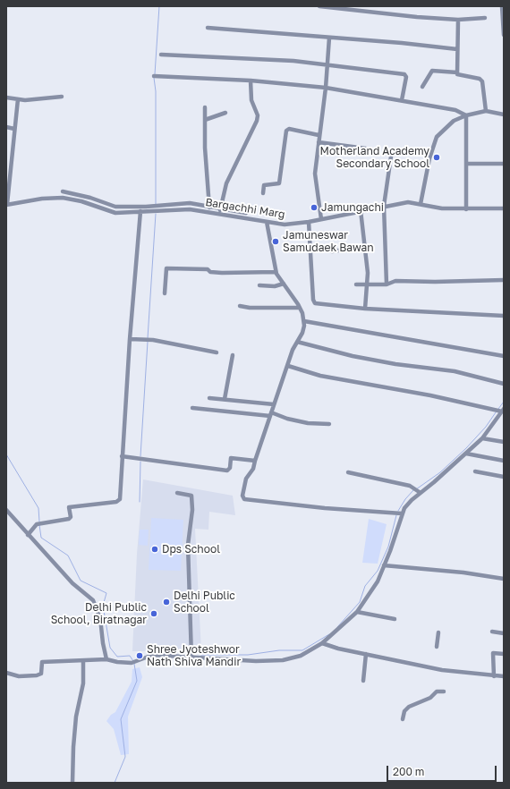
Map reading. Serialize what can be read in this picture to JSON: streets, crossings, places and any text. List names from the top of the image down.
{
  "streets": {
    "street": ["Bargachhi Marg"]
  },
  "places": [
    "Motherland Academy Secondary School",
    "Jamungachi",
    "Jamuneswar Samudaek Bawan",
    "Dps School",
    "Delhi Public School",
    "Delhi Public School, Biratnagar",
    "Shree Jyoteshwor Nath Shiva Mandir"
  ],
  "scale_bar": "200 m"
}
